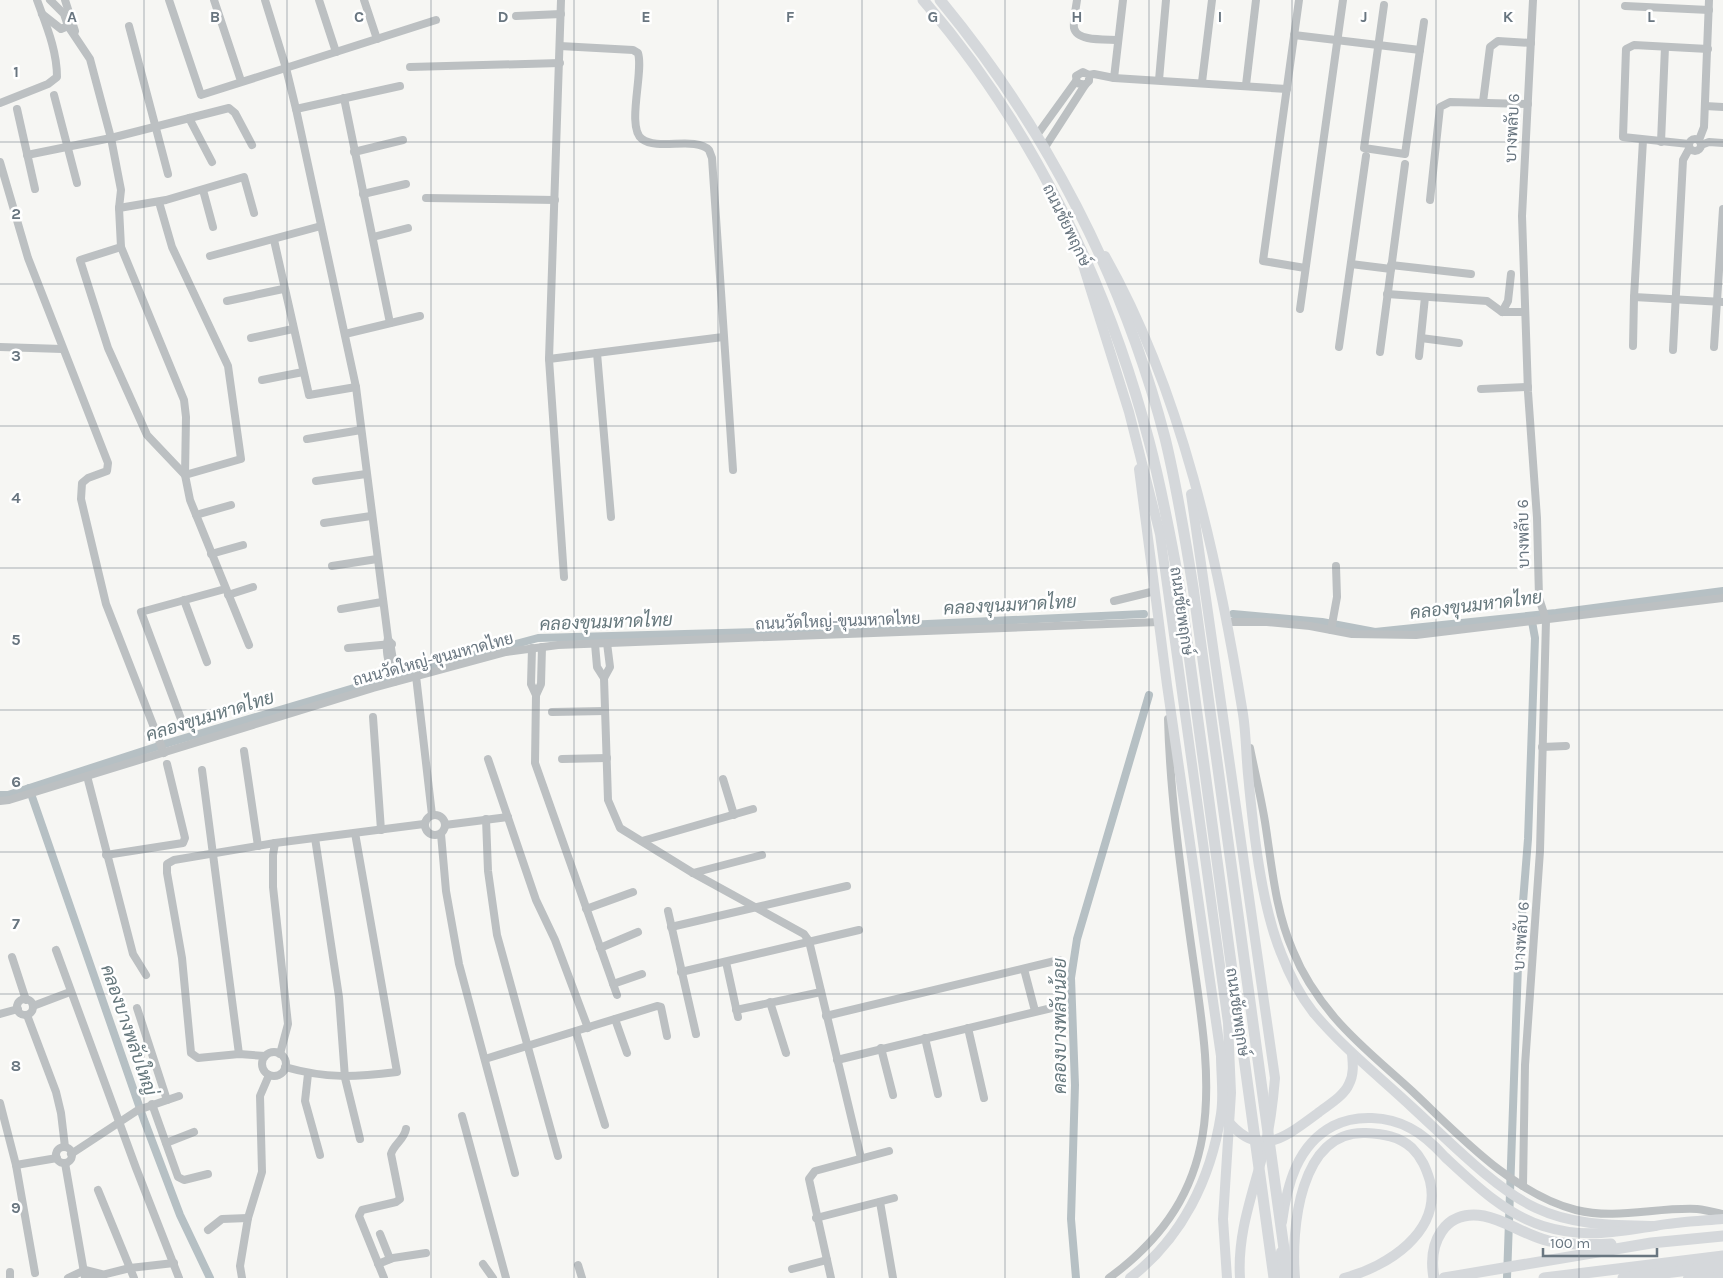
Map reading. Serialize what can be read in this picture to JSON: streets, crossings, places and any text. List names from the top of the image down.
{
  "streets": {
    "main road": ["ถนนชัยพฤกษ์"],
    "street": ["บางพลับ 6", "ถนนวัดใหญ่-ขุนมหาดไทย"]
  },
  "water": ["คลองขุนมหาดไทย", "คลองบางพลับน้อย", "คลองบางพลับใหญ่"],
  "scale_bar": "100 m",
  "grid": {
    "columns": [
      "A",
      "B",
      "C",
      "D",
      "E",
      "F",
      "G",
      "H",
      "I",
      "J",
      "K",
      "L"
    ],
    "rows": [
      "1",
      "2",
      "3",
      "4",
      "5",
      "6",
      "7",
      "8",
      "9"
    ]
  }
}
